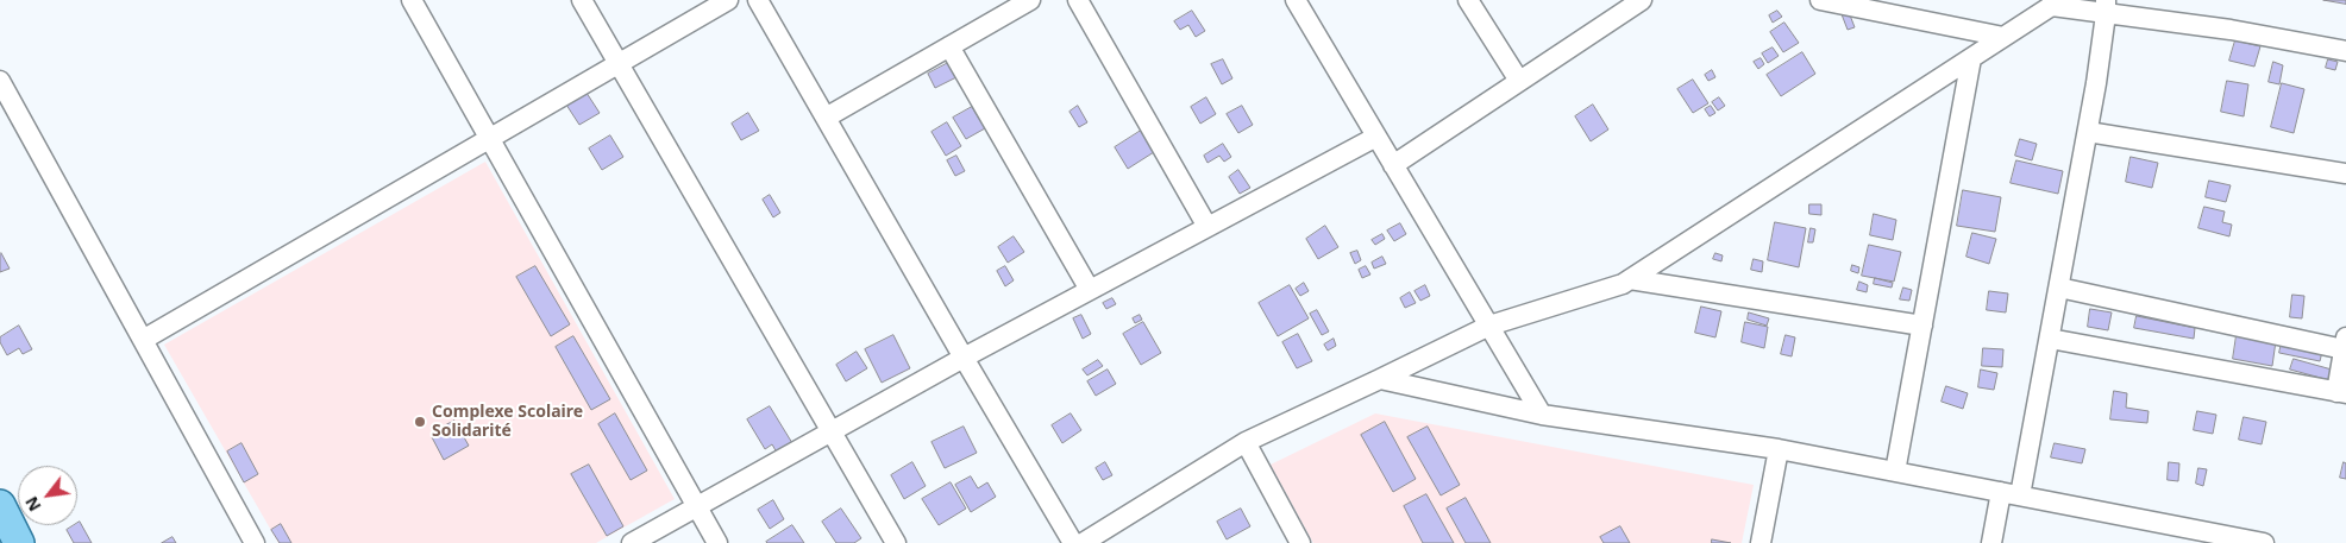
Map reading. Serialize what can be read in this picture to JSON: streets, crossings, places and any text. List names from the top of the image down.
{
  "places": ["Complexe Scolaire Solidarité"],
  "north": "bottom left"
}
